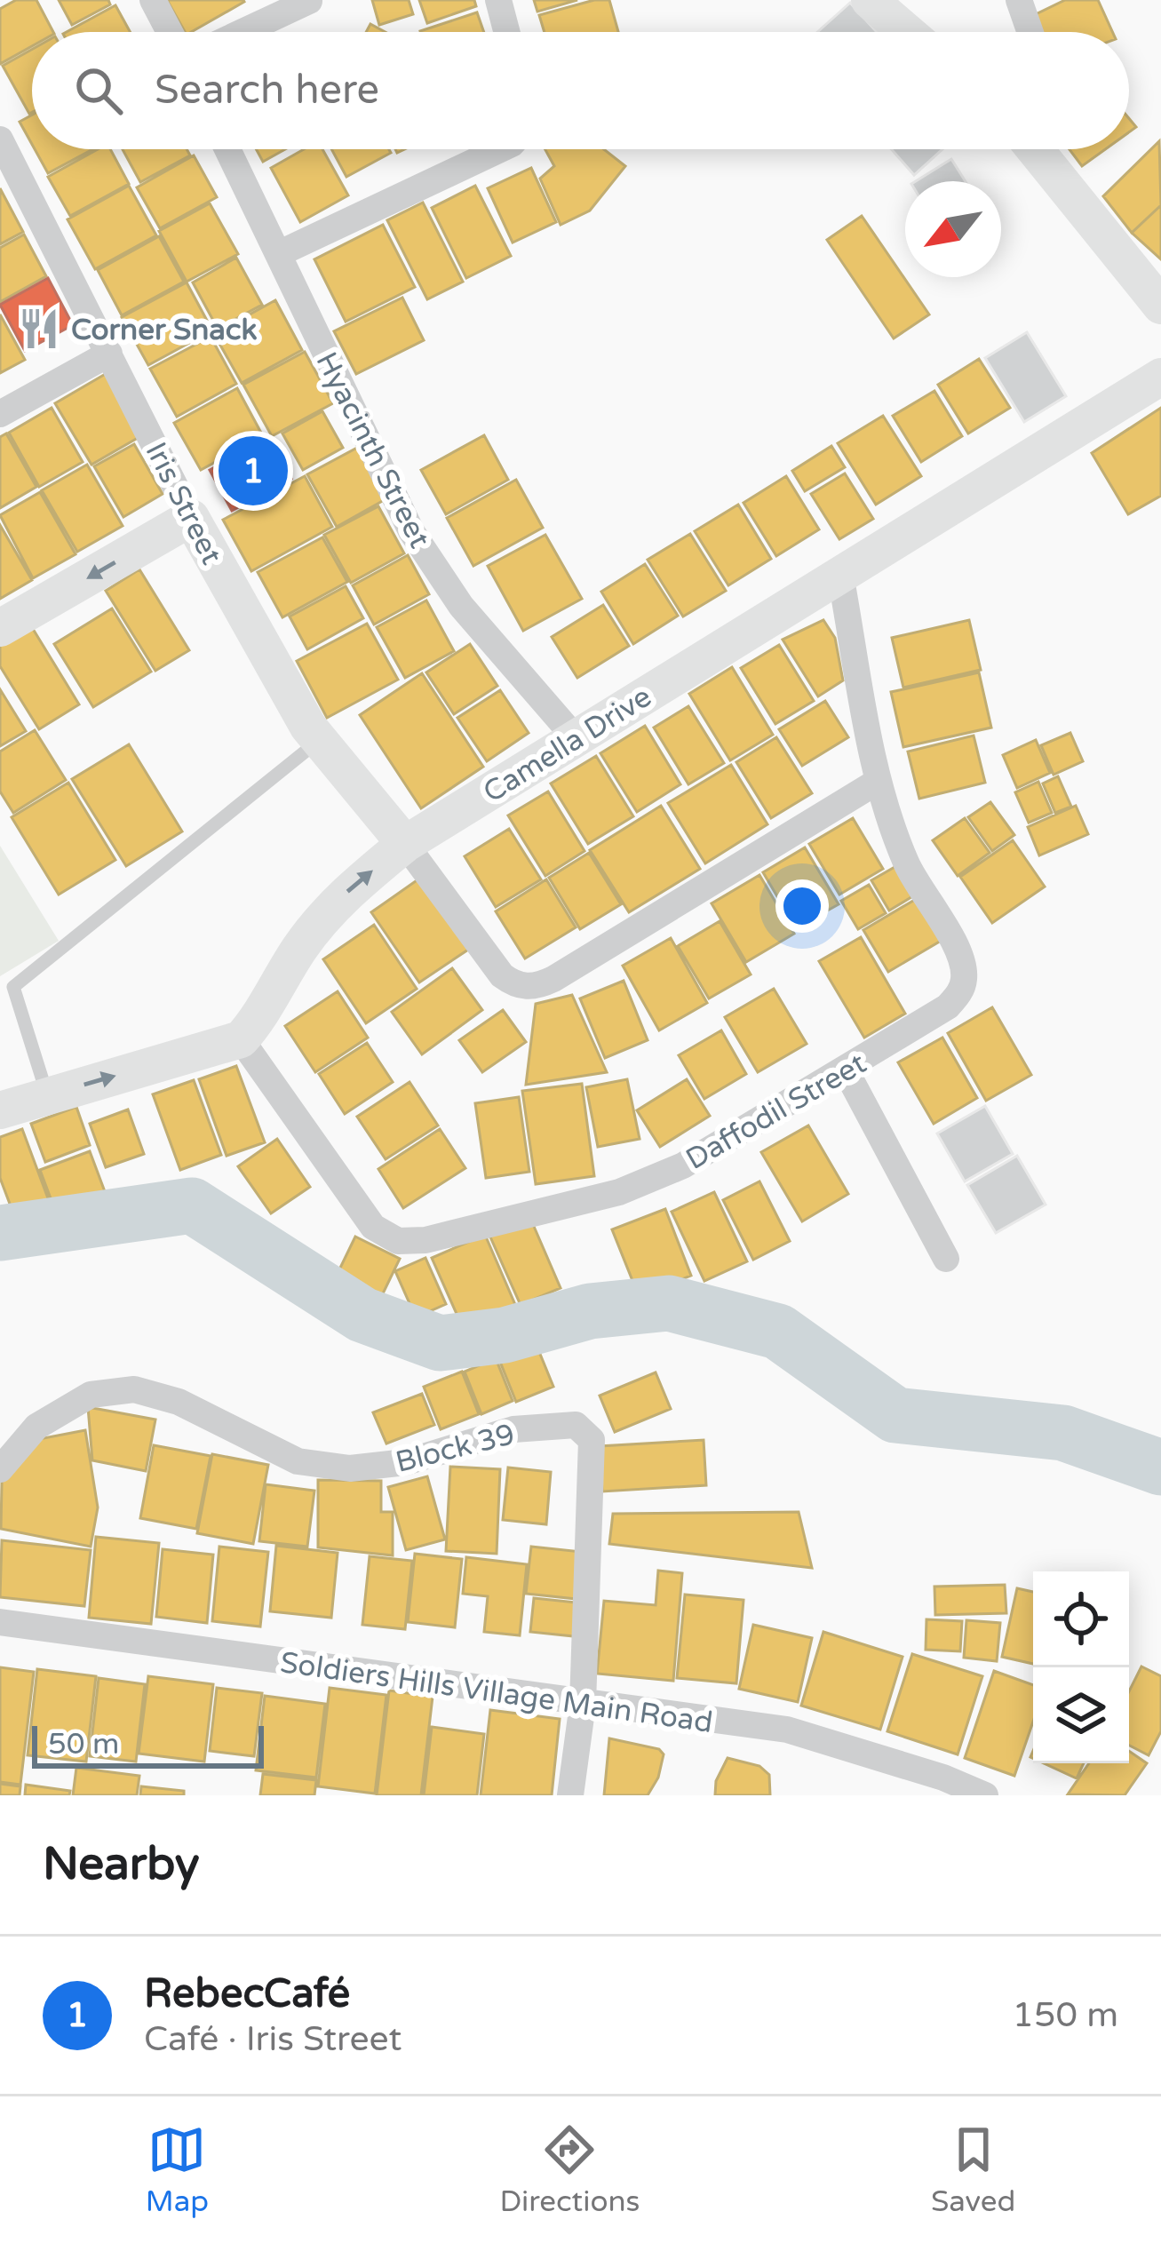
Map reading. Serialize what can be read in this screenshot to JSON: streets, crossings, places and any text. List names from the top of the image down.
{
  "streets": {
    "street": [
      "Hyacinth Street",
      "Iris Street",
      "Camella Drive",
      "Daffodil Street",
      "Block 39",
      "Soldiers Hills Village Main Road"
    ]
  },
  "crossings": [
    ["Hyacinth Street", "Camella Drive"],
    ["Iris Street", "Camella Drive"],
    ["Camella Drive", "Daffodil Street"],
    ["Block 39", "Soldiers Hills Village Main Road"]
  ],
  "places": {
    "restaurant": ["Corner Snack"]
  },
  "scale_bar": "50 m",
  "north": "bottom left",
  "page": {
    "search": "Search here",
    "pins": "1",
    "scale": "50 m",
    "heading": "Nearby",
    "list": [
      {
        "mark": "1",
        "name": "RebecCafé",
        "note": "Café · Iris Street",
        "value": "150 m"
      }
    ],
    "nav": ["Map", "Directions", "Saved"]
  }
}
